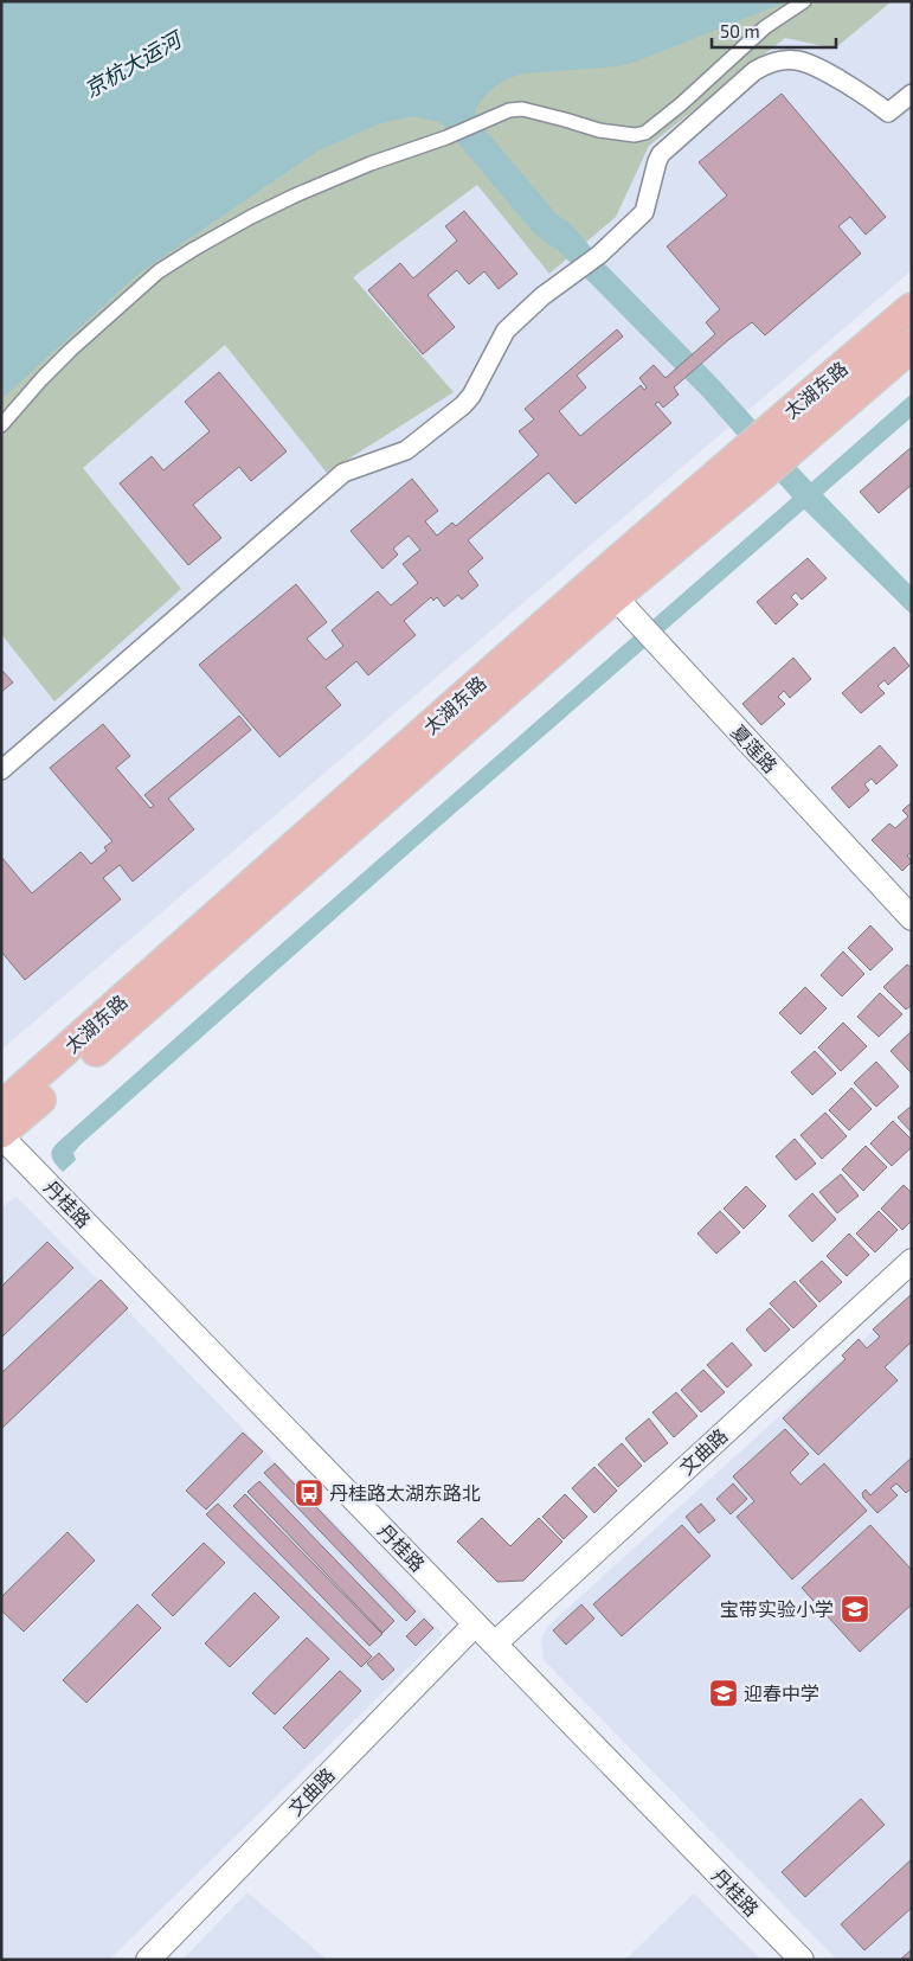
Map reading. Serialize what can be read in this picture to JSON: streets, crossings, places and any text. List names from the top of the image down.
{
  "streets": {
    "main road": ["太湖东路"],
    "street": ["夏莲路", "丹桂路", "文曲路"]
  },
  "crossings": [
    ["太湖东路", "夏莲路"],
    ["太湖东路", "丹桂路"],
    ["丹桂路", "文曲路"]
  ],
  "water": ["京杭大运河"],
  "places": {
    "bus stop": ["丹桂路太湖东路北"],
    "school or university": ["宝带实验小学", "迎春中学"]
  },
  "scale_bar": "50 m"
}
